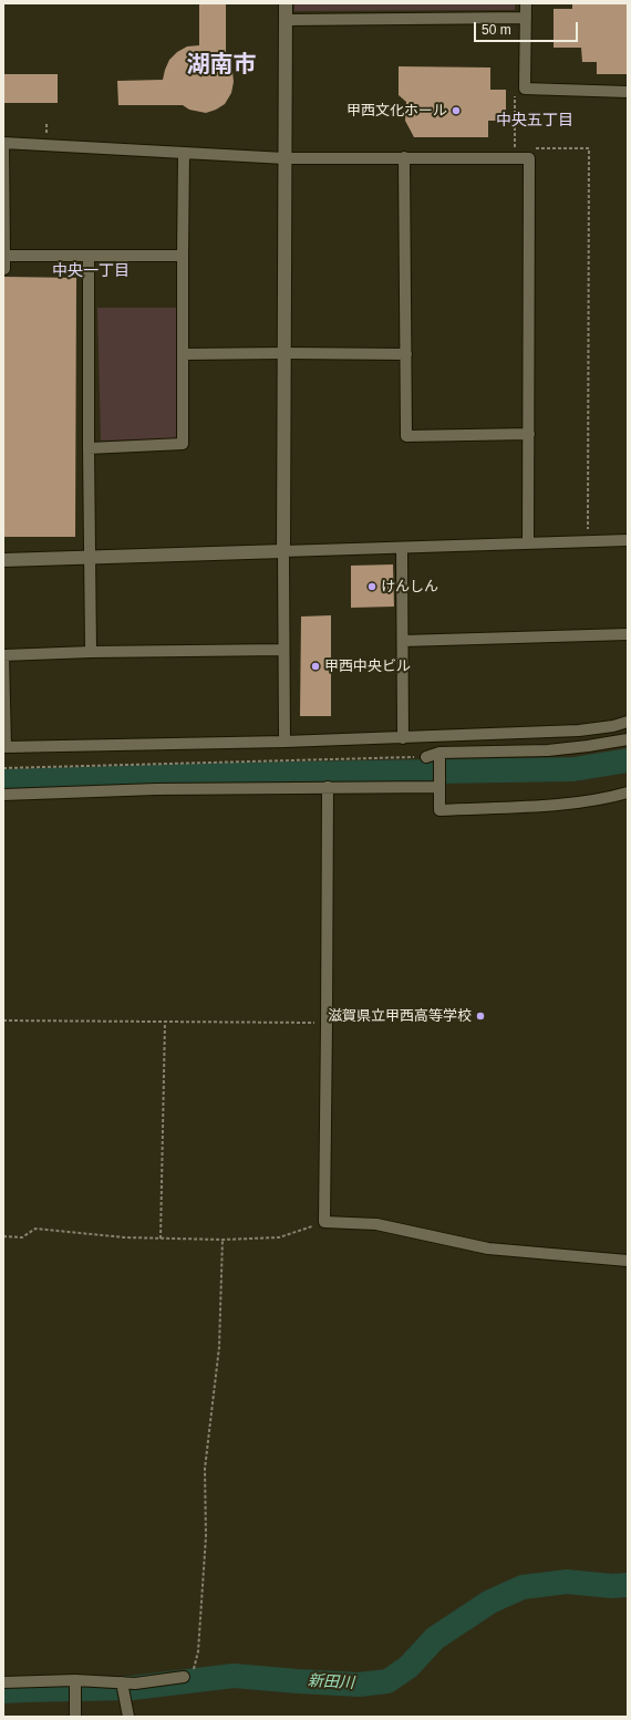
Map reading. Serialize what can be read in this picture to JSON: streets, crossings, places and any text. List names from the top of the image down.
{
  "districts": ["湖南市", "中央五丁目", "中央一丁目"],
  "water": ["新田川"],
  "places": [
    "甲西文化ホール",
    "けんしん",
    "甲西中央ビル",
    "滋賀県立甲西高等学校"
  ],
  "scale_bar": "50 m"
}
